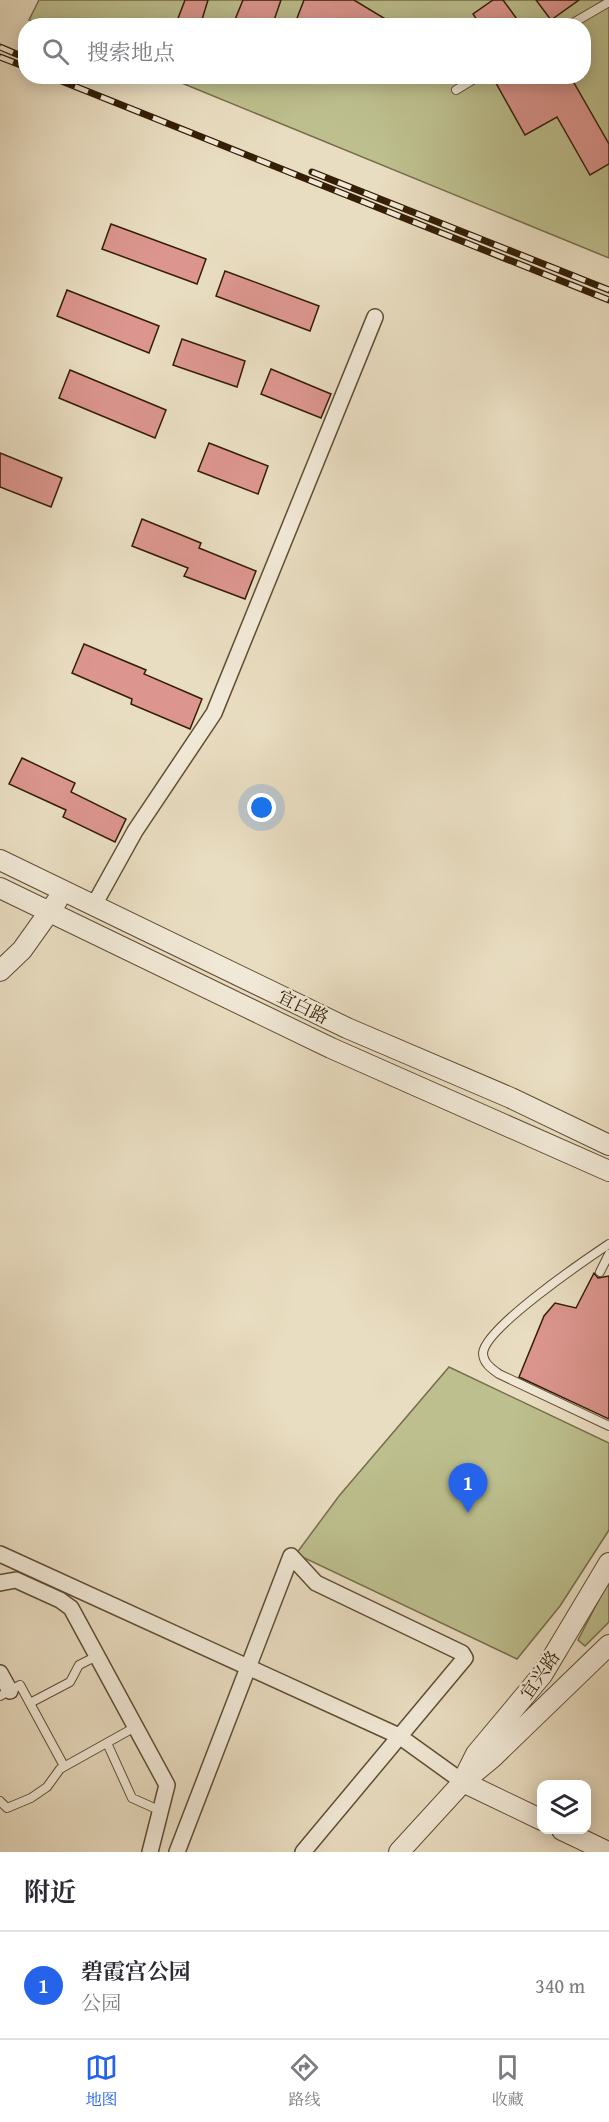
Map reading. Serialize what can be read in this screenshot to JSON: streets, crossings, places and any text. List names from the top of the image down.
{
  "streets": {
    "street": ["宜白路", "宜兴路"]
  },
  "page": {
    "search": "搜索地点",
    "pins": "1",
    "heading": "附近",
    "list": [
      {
        "mark": "1",
        "name": "碧霞宫公园",
        "note": "公园",
        "value": "340 m"
      }
    ],
    "nav": ["地图", "路线", "收藏"]
  }
}
